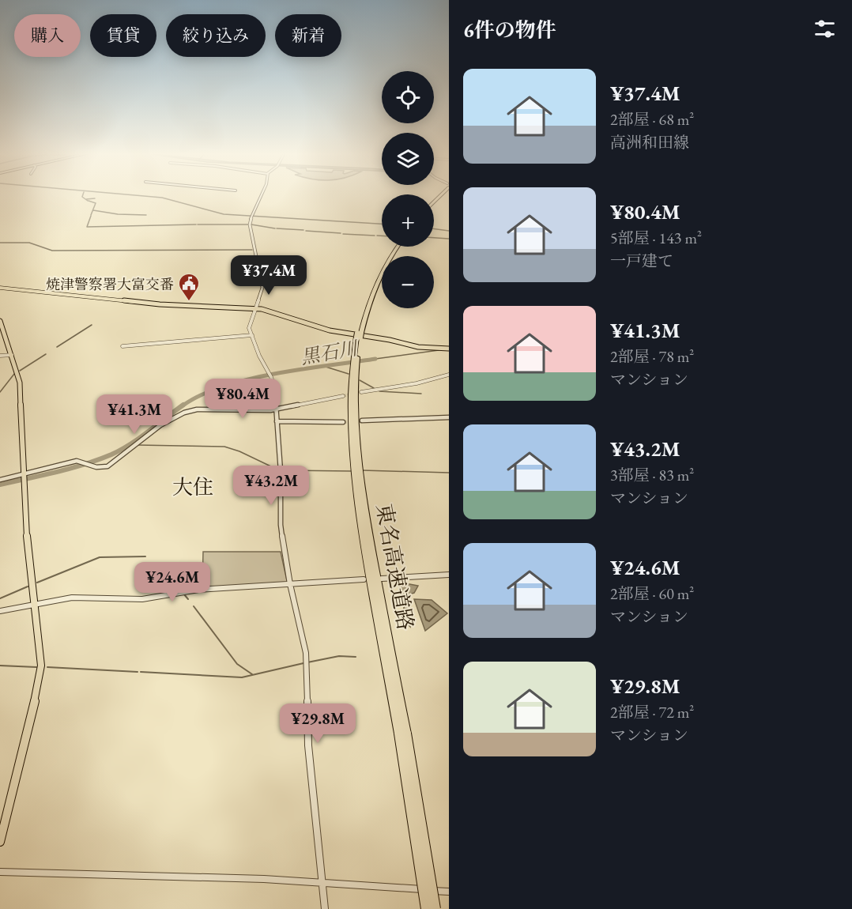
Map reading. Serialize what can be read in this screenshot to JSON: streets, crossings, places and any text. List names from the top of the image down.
{
  "streets": {
    "highway": ["東名高速道路"]
  },
  "districts": ["大住"],
  "water": ["黒石川"],
  "places": {
    "public building": ["焼津警察署大富交番"]
  },
  "page": {
    "heading": "6件の物件",
    "chip": [
      "購入",
      "賃貸",
      "絞り込み",
      "新着"
    ],
    "list": [
      {
        "name": "¥37.4M",
        "note": "2部屋 · 68 m² · 高洲和田線"
      },
      {
        "name": "¥80.4M",
        "note": "5部屋 · 143 m² · 一戸建て"
      },
      {
        "name": "¥41.3M",
        "note": "2部屋 · 78 m² · マンション"
      },
      {
        "name": "¥43.2M",
        "note": "3部屋 · 83 m² · マンション"
      },
      {
        "name": "¥24.6M",
        "note": "2部屋 · 60 m² · マンション"
      },
      {
        "name": "¥29.8M",
        "note": "2部屋 · 72 m² · マンション"
      }
    ],
    "map_buttons": ["+", "−"],
    "price": [
      "¥37.4M",
      "¥80.4M",
      "¥41.3M",
      "¥43.2M",
      "¥24.6M",
      "¥29.8M"
    ]
  }
}
